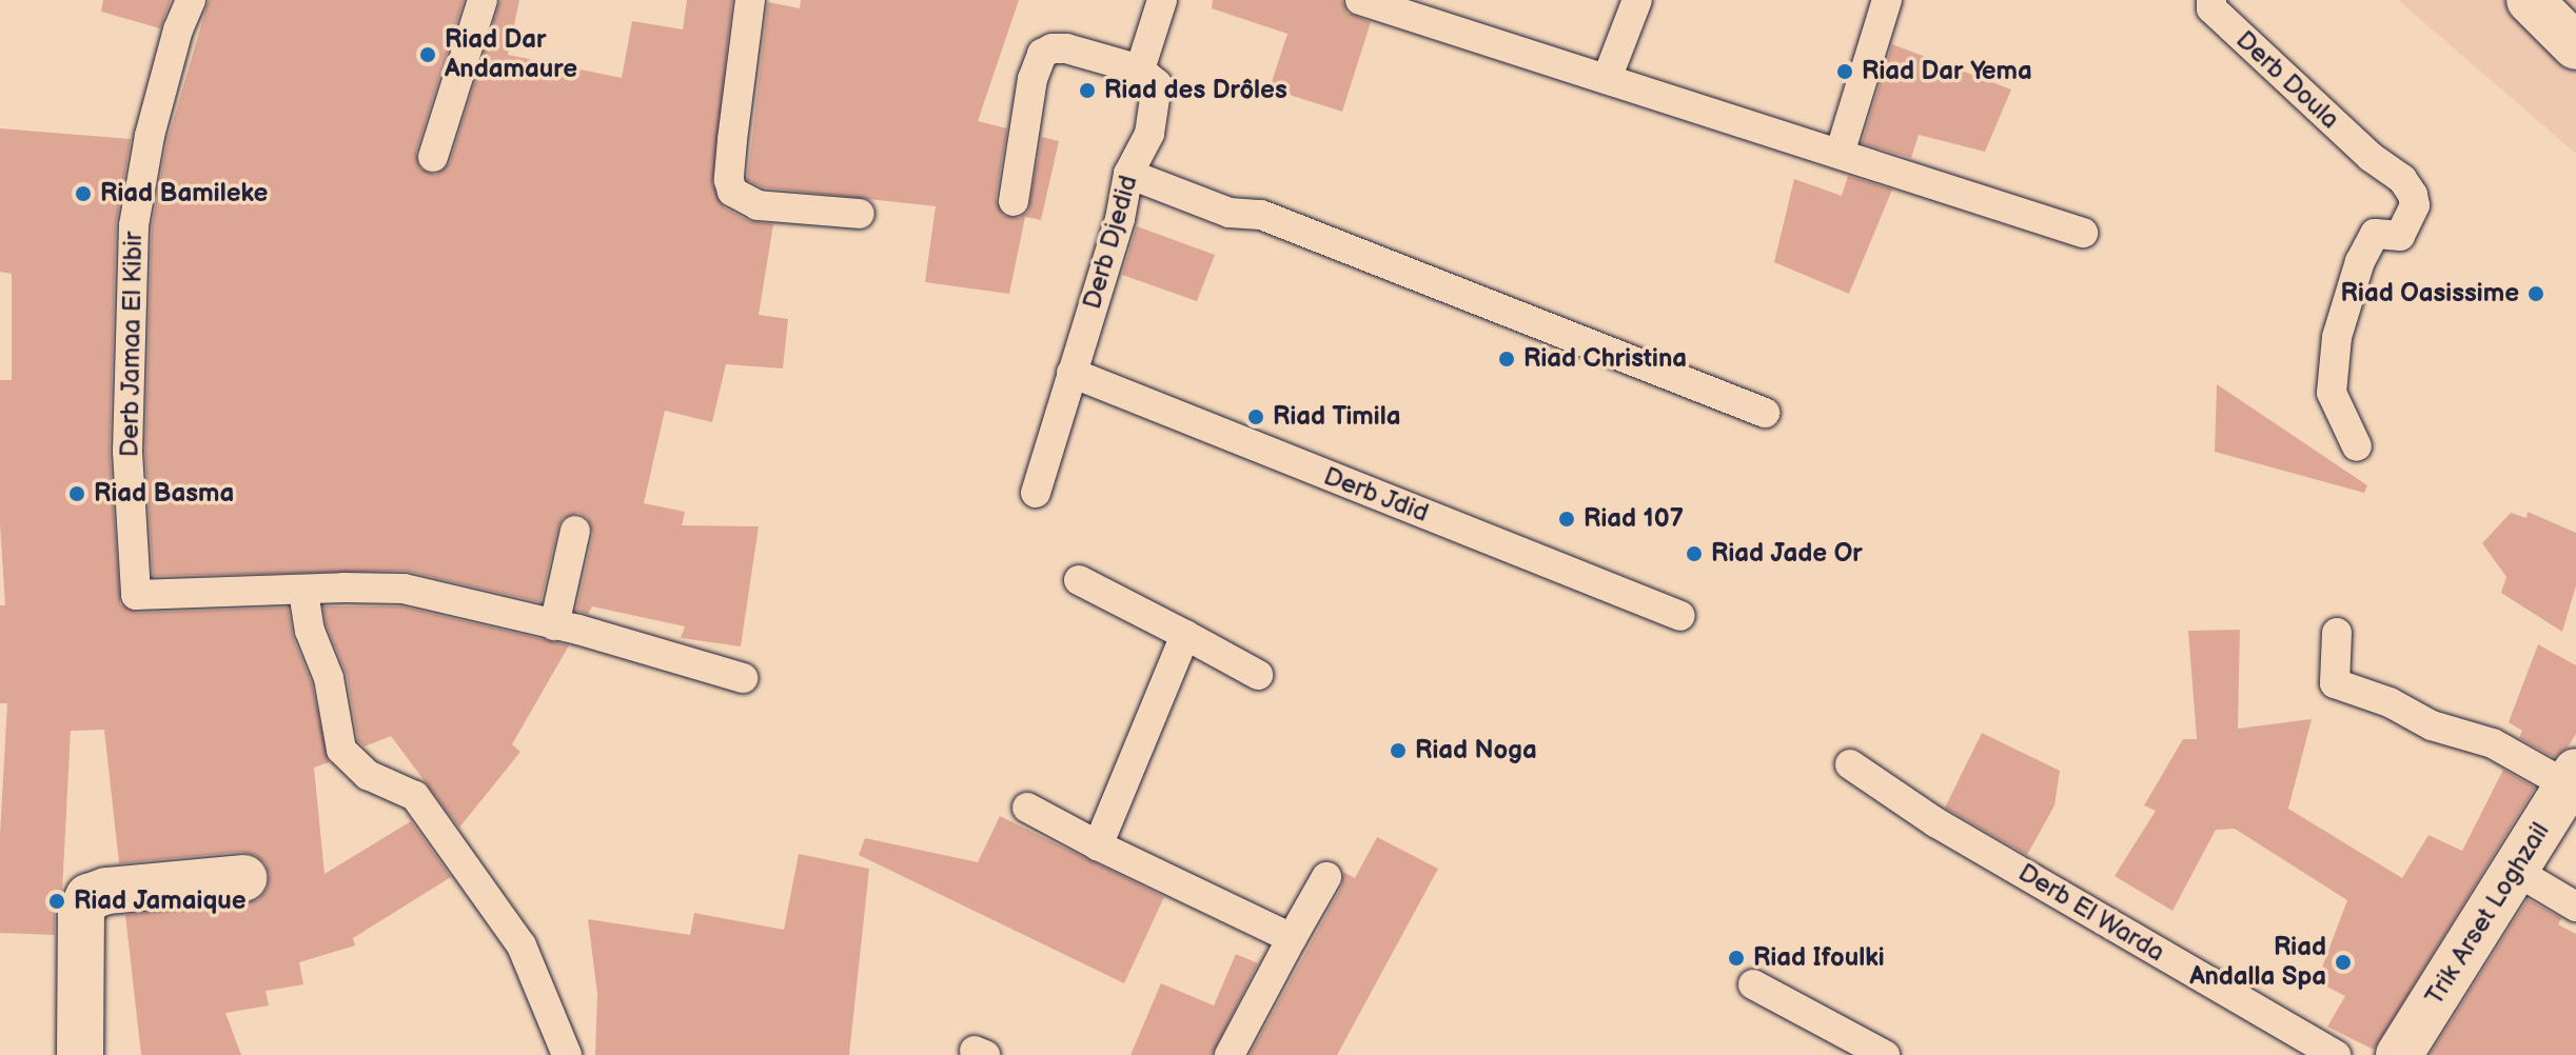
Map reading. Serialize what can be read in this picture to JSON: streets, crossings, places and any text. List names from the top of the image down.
{
  "streets": {
    "street": ["Trik Arset Loghzail"],
    "lane": [
      "Derb Doula",
      "Derb Djedid",
      "Derb Jamaa El Kibir",
      "Derb Jdid",
      "Derb El Warda"
    ]
  },
  "crossings": [
    ["Derb Djedid", "Derb Jdid"]
  ],
  "places": [
    "Riad Dar Andamaure",
    "Riad Dar Yema",
    "Riad des Drôles",
    "Riad Bamileke",
    "Riad Oasissime",
    "Riad Christina",
    "Riad Timila",
    "Riad Basma",
    "Riad 107",
    "Riad Jade Or",
    "Riad Noga",
    "Riad Jamaique",
    "Riad Ifoulki",
    "Riad Andalla Spa"
  ]
}
